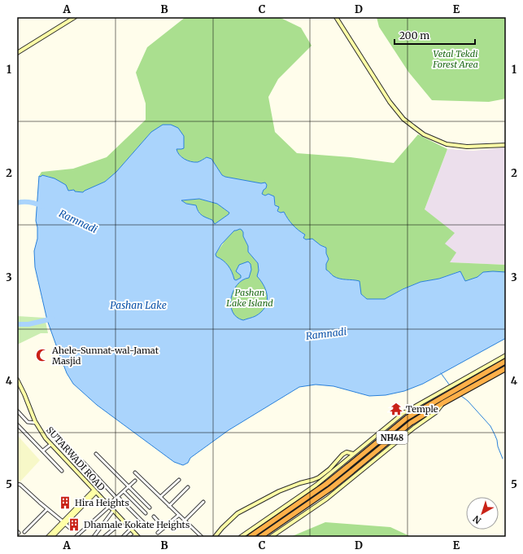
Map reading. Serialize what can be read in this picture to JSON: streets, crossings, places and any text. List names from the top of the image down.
{
  "streets": {
    "highway": ["NH48"],
    "street": ["SUTARWADI ROAD"]
  },
  "water": ["Ramnadi", "Pashan Lake"],
  "parks": ["Vetal Tekdi Forest Area", "Pashan Lake Island"],
  "places": {
    "mosque": ["Ahele-Sunnat-wal-Jamat Masjid"],
    "temple": ["Temple"],
    "building": ["Hira Heights", "Dhamale Kokate Heights"]
  },
  "scale_bar": "200 m",
  "north": "bottom left",
  "grid": {
    "columns": [
      "A",
      "B",
      "C",
      "D",
      "E"
    ],
    "rows": [
      "1",
      "2",
      "3",
      "4",
      "5"
    ]
  }
}
